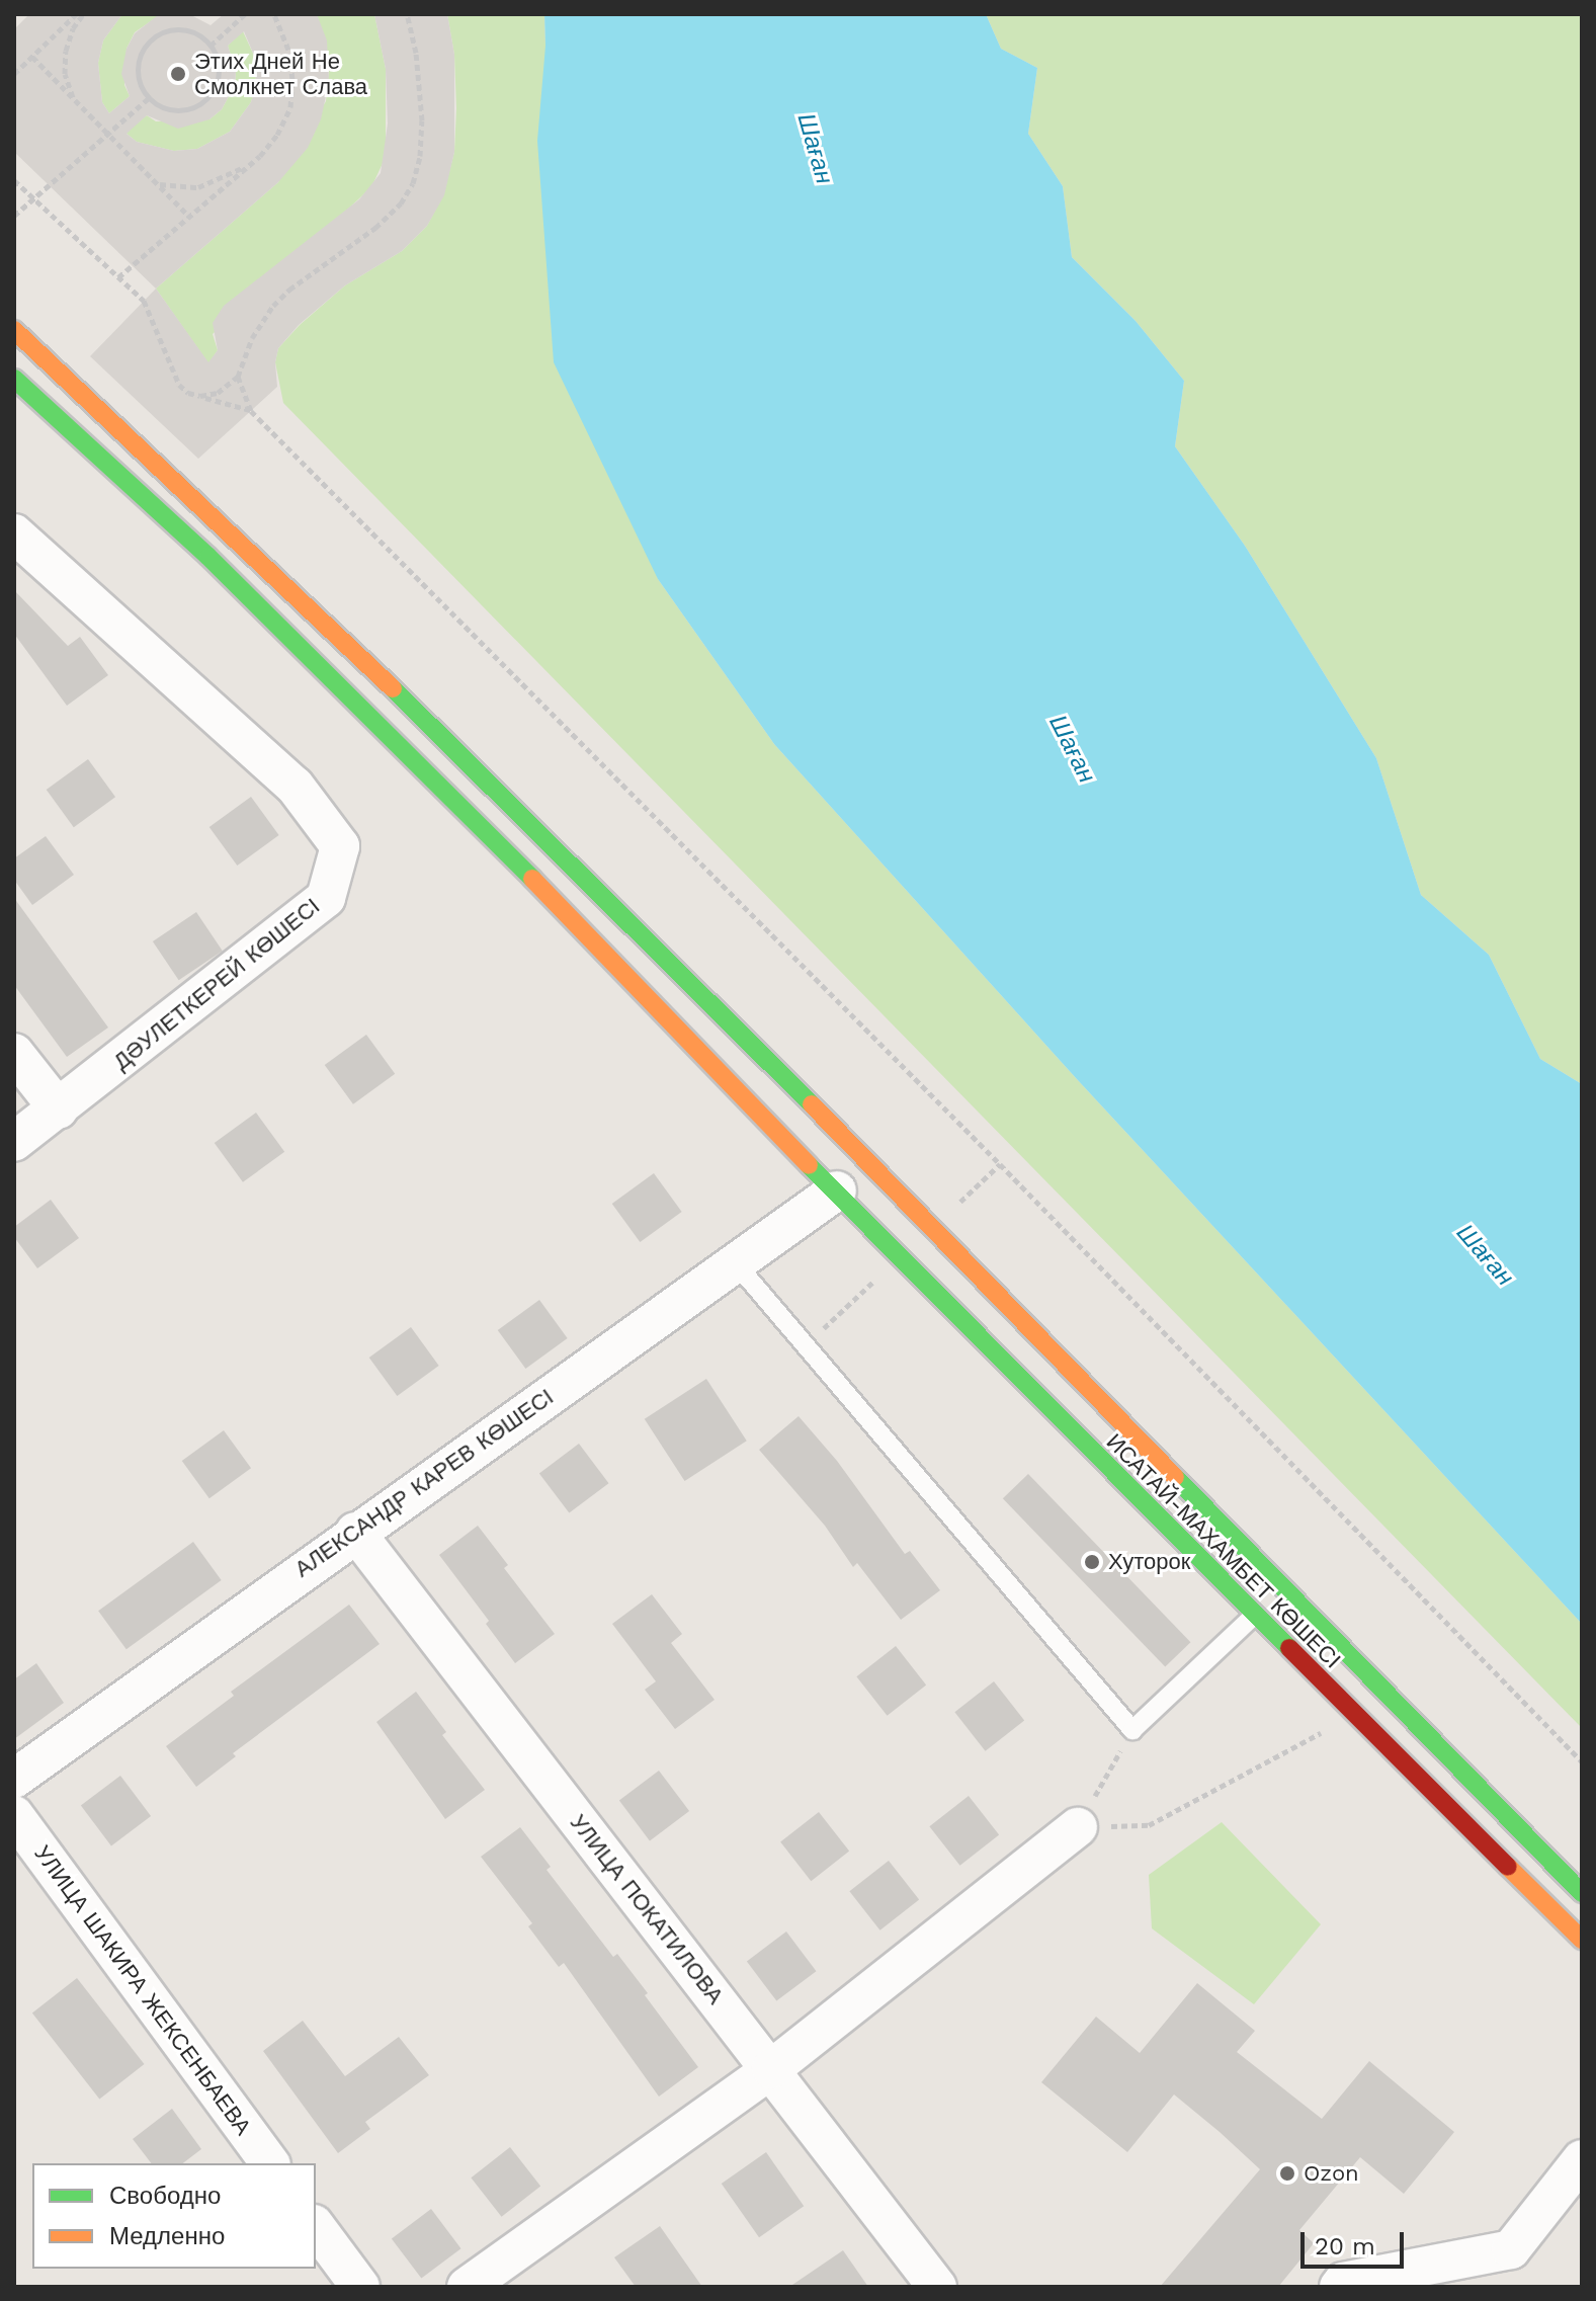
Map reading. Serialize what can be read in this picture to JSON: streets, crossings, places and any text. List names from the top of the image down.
{
  "streets": {
    "main road": ["ИСАТАЙ-МАХАМБЕТ КӨШЕСІ"],
    "street": [
      "ДӘУЛЕТКЕРЕЙ КӨШЕСІ",
      "АЛЕКСАНДР КАРЕВ КӨШЕСІ",
      "УЛИЦА ПОКАТИЛОВА",
      "УЛИЦА ШАКИРА ЖЕКСЕНБАЕВА"
    ]
  },
  "crossings": [
    ["АЛЕКСАНДР КАРЕВ КӨШЕСІ", "ИСАТАЙ-МАХАМБЕТ КӨШЕСІ"],
    ["АЛЕКСАНДР КАРЕВ КӨШЕСІ", "УЛИЦА ПОКАТИЛОВА"]
  ],
  "water": ["Шаған"],
  "places": ["Этих Дней Не Смолкнет Слава", "Хуторок", "Ozon"],
  "legend": ["Свободно", "Медленно"],
  "scale_bar": "20 m"
}
